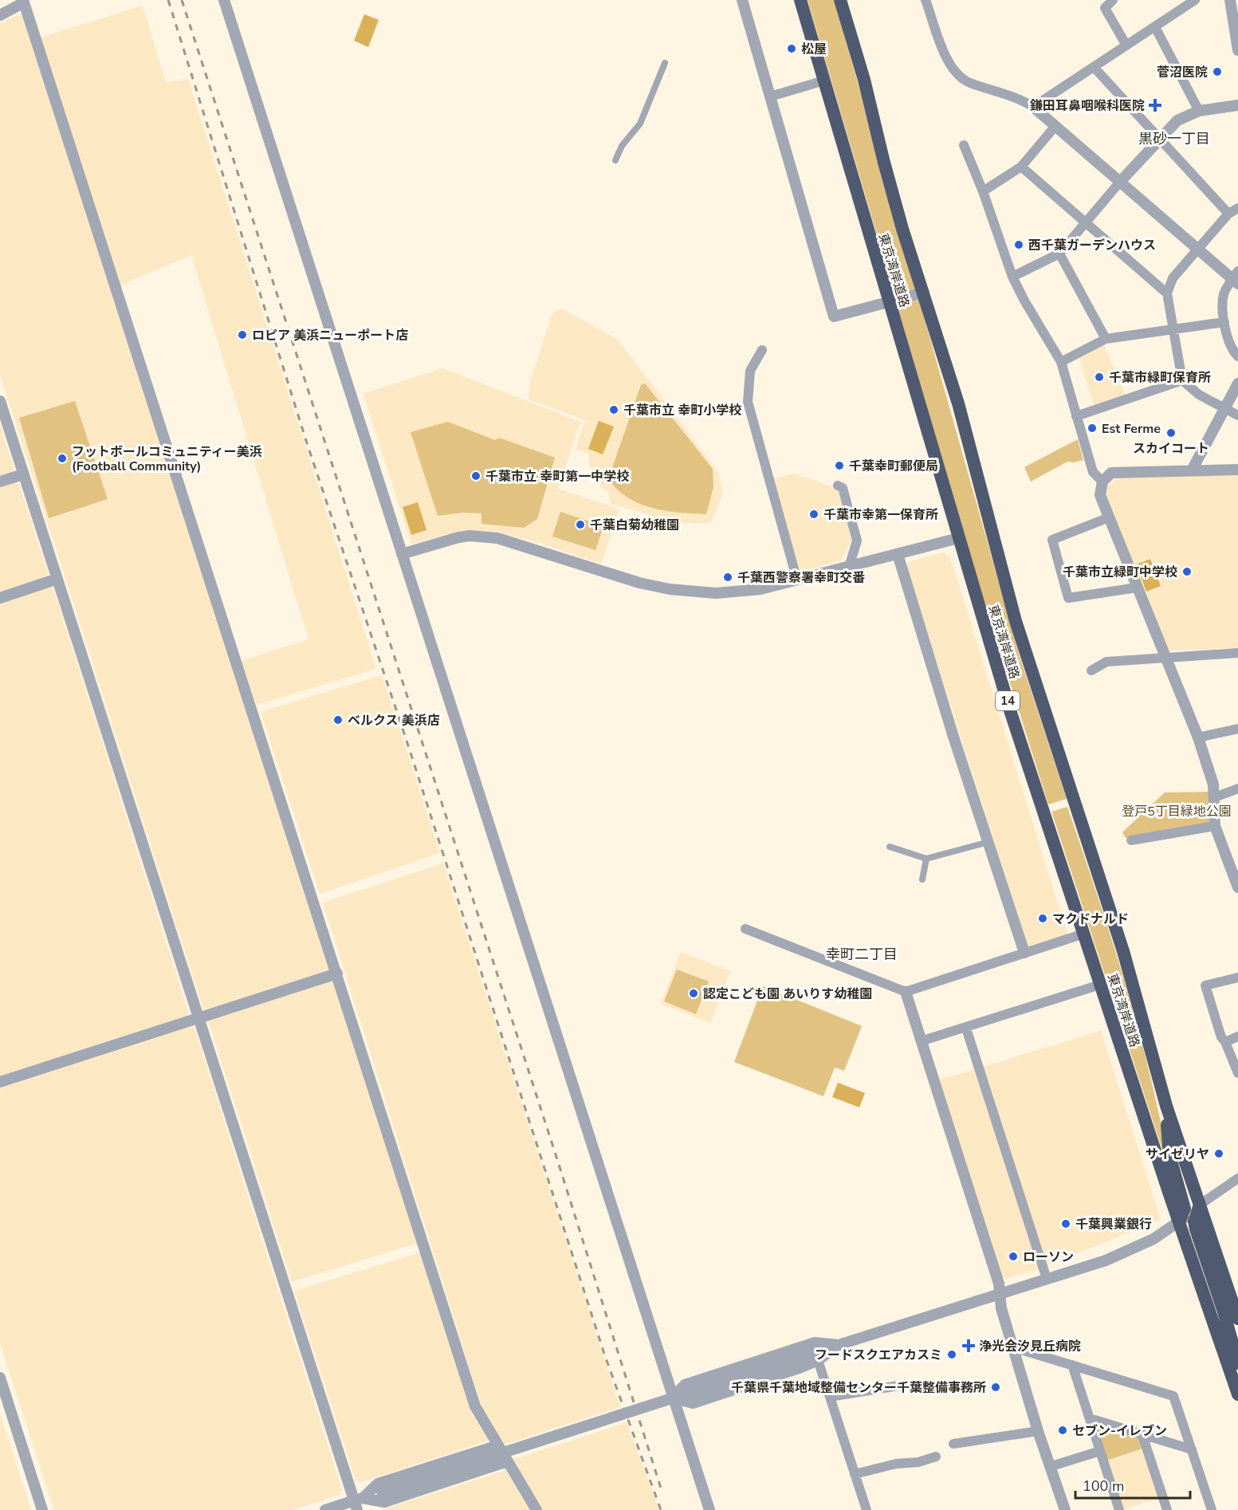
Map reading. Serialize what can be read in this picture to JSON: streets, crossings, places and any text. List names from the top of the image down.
{
  "streets": {
    "highway": ["東京湾岸道路", "14"]
  },
  "districts": ["黒砂一丁目", "幸町二丁目"],
  "parks": ["登戸5丁目緑地公園"],
  "places": {
    "other": [
      "松屋",
      "菅沼医院",
      "西千葉ガーデンハウス",
      "ロピア 美浜ニューポート店",
      "千葉市緑町保育所",
      "千葉市立 幸町小学校",
      "Est Ferme",
      "スカイコート",
      "フットボールコミュニティー美浜 (Football Community)",
      "千葉幸町郵便局",
      "千葉市立 幸町第一中学校",
      "千葉市幸第一保育所",
      "千葉白菊幼稚園",
      "千葉市立緑町中学校",
      "千葉西警察署幸町交番",
      "ベルクス 美浜店",
      "マクドナルド",
      "認定こども園 あいりす幼稚園",
      "サイゼリヤ",
      "千葉興業銀行",
      "ローソン",
      "フードスクエアカスミ",
      "千葉県千葉地域整備センター千葉整備事務所",
      "セブン-イレブン"
    ],
    "health": ["鎌田耳鼻咽喉科医院", "浄光会汐見丘病院"]
  },
  "scale_bar": "100 m"
}
